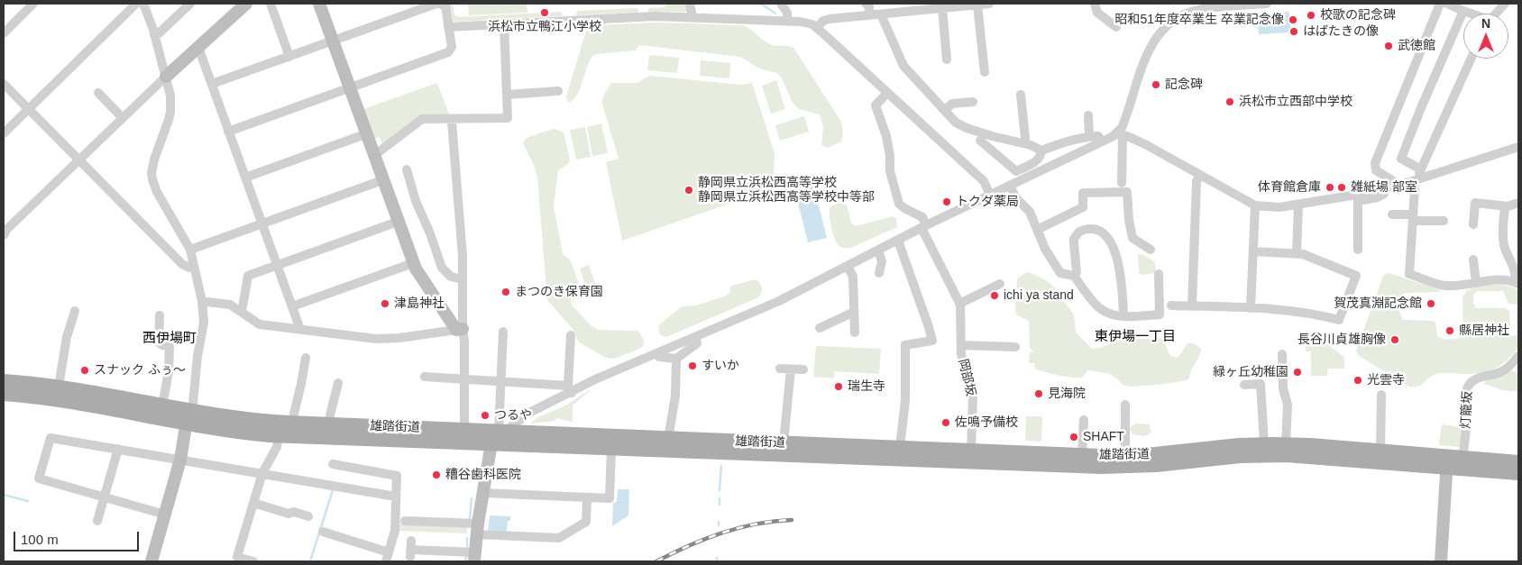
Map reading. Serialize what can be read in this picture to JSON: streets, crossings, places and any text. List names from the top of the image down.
{
  "streets": {
    "main road": ["雄踏街道"],
    "street": ["岡部坂", "灯籠坂"]
  },
  "crossings": [
    ["岡部坂", "雄踏街道"],
    ["灯籠坂", "雄踏街道"]
  ],
  "districts": ["東伊場一丁目", "西伊場町"],
  "places": [
    "浜松市立鴨江小学校",
    "校歌の記念碑",
    "昭和51年度卒業生 卒業記念像",
    "はばたきの像",
    "武徳館",
    "記念碑",
    "浜松市立西部中学校",
    "体育館倉庫",
    "雑紙場 部室",
    "静岡県立浜松西高等学校 静岡県立浜松西高等学校中等部",
    "トクダ薬局",
    "まつのき保育園",
    "ichi ya stand",
    "津島神社",
    "賀茂真淵記念館",
    "縣居神社",
    "長谷川貞雄胸像",
    "すいか",
    "スナック ふぅ～",
    "緑ヶ丘幼稚園",
    "光雲寺",
    "瑞生寺",
    "見海院",
    "つるや",
    "佐鳴予備校",
    "SHAFT",
    "糟谷歯科医院"
  ],
  "scale_bar": "100 m",
  "north": "top"
}
